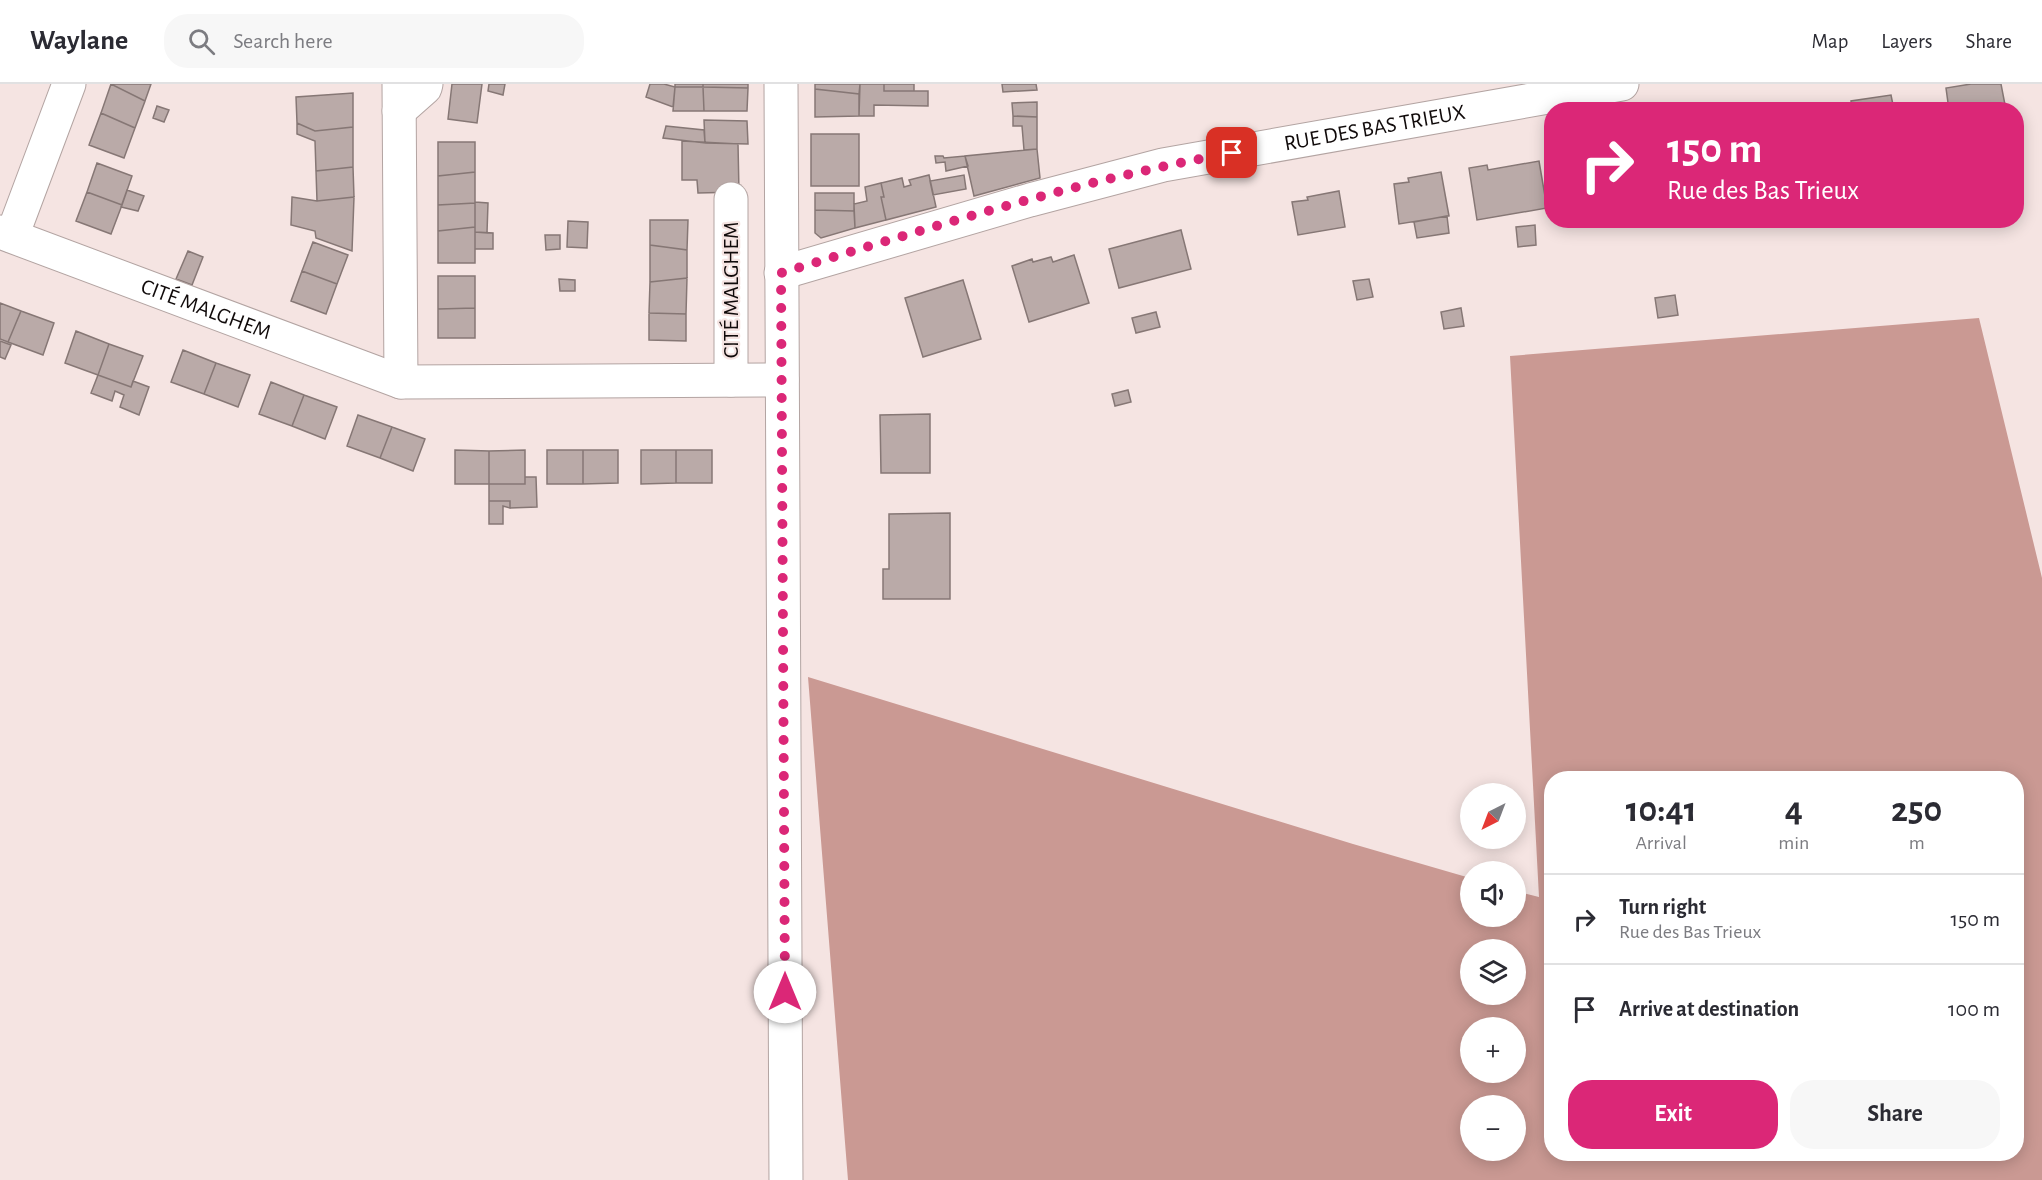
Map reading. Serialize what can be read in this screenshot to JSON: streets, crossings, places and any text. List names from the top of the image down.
{
  "streets": {
    "street": ["RUE DES BAS TRIEUX", "CITÉ MALGHEM"]
  },
  "north": "bottom left",
  "page": {
    "header": "Waylane",
    "search": "Search here",
    "nav": ["Map", "Layers", "Share"],
    "turn": ["150 m", "Rue des Bas Trieux"],
    "eta": [
      "10:41",
      "Arrival",
      "4",
      "min",
      "250",
      "m"
    ],
    "map_buttons": ["+", "−"],
    "list": [
      {
        "name": "Turn right",
        "note": "Rue des Bas Trieux",
        "value": "150 m"
      },
      {
        "name": "Arrive at destination",
        "value": "100 m"
      }
    ],
    "buttons": ["Exit", "Share"]
  }
}
